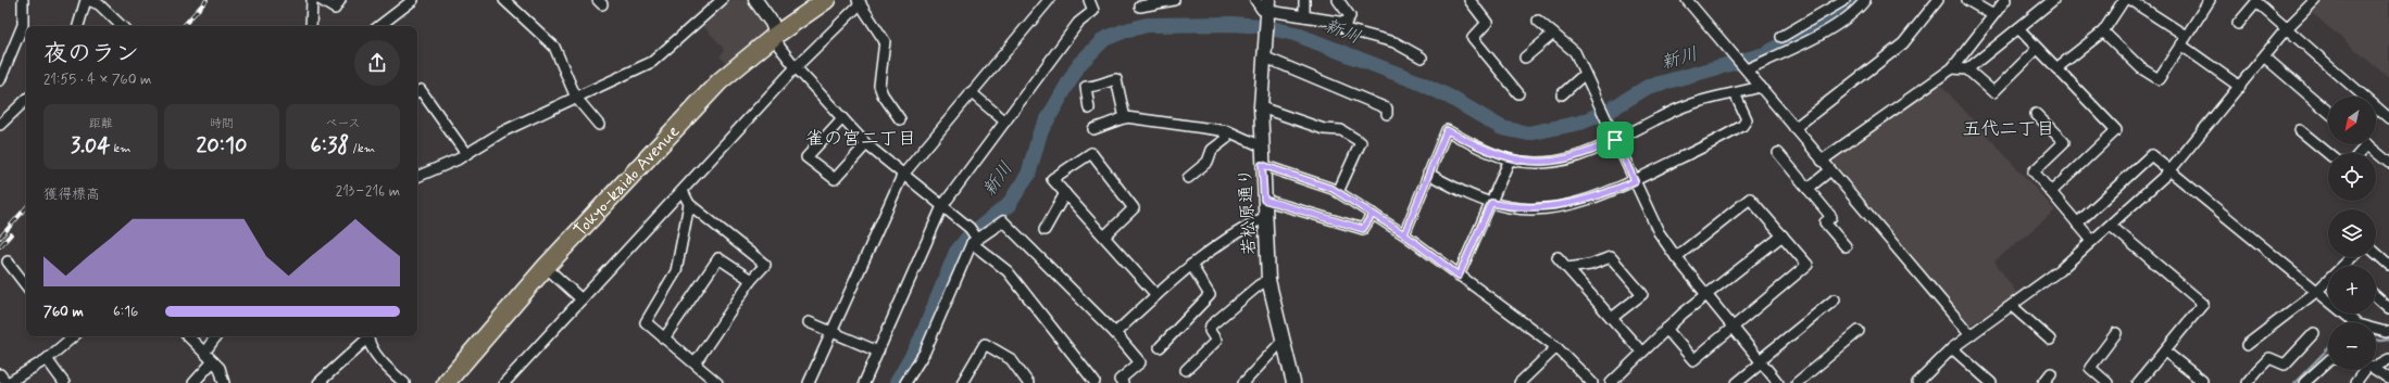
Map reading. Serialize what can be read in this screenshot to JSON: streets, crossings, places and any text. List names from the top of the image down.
{
  "streets": {
    "highway": ["Tokyo-kaido Avenue"],
    "street": ["若松原通り"]
  },
  "districts": ["五代二丁目", "雀の宮二丁目"],
  "water": ["新川"],
  "north": "bottom left",
  "page": {
    "heading": ["夜のラン", "21:55 · 4 × 760 m"],
    "map_buttons": ["+", "−"],
    "stats": [
      ["距離", "3.04 km"],
      ["時間", "20:10"],
      ["ペース", "6:38 /km"]
    ],
    "chart": ["獲得標高", "213–216 m"],
    "list": [
      {
        "name": "760 m",
        "note": "6:16"
      }
    ]
  }
}
